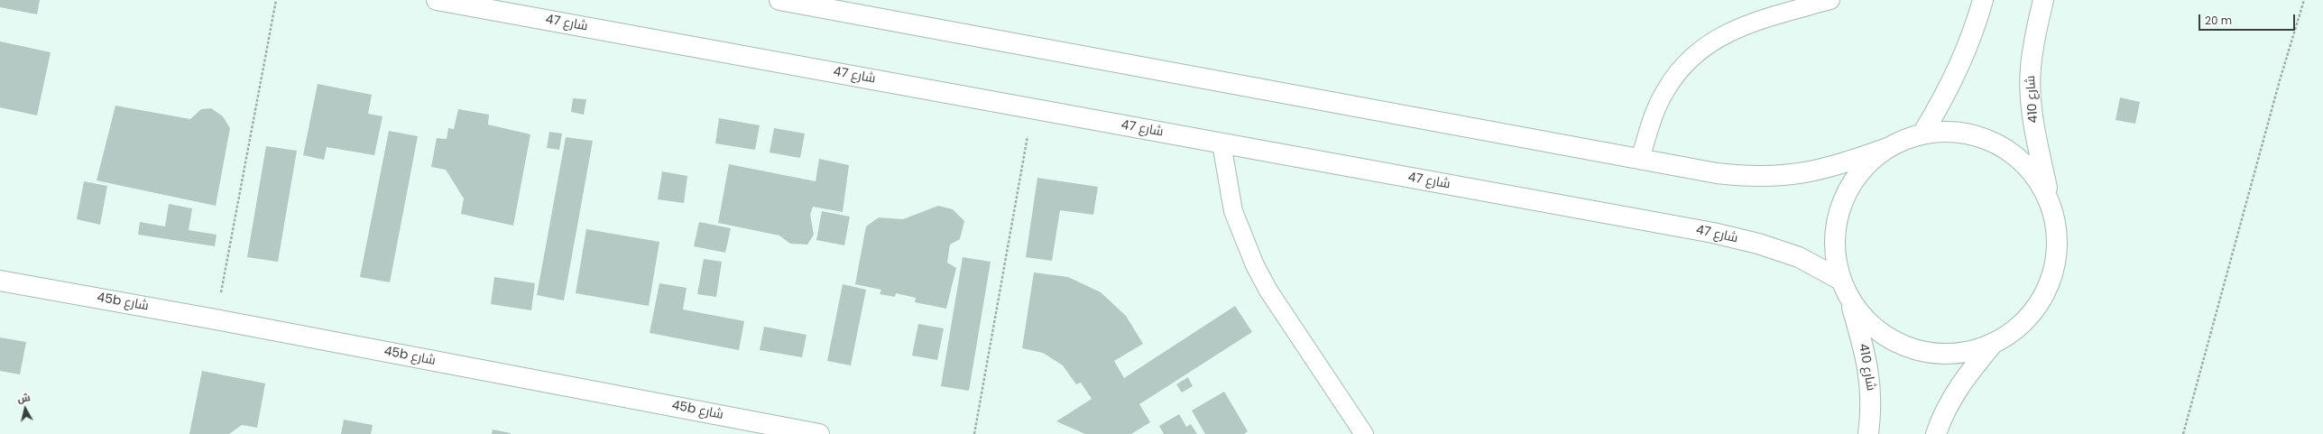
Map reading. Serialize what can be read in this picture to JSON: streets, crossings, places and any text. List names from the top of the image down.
{
  "streets": {
    "street": ["شارع 47", "شارع 410", "45b شارع"]
  },
  "scale_bar": "20 m",
  "north": "top"
}
